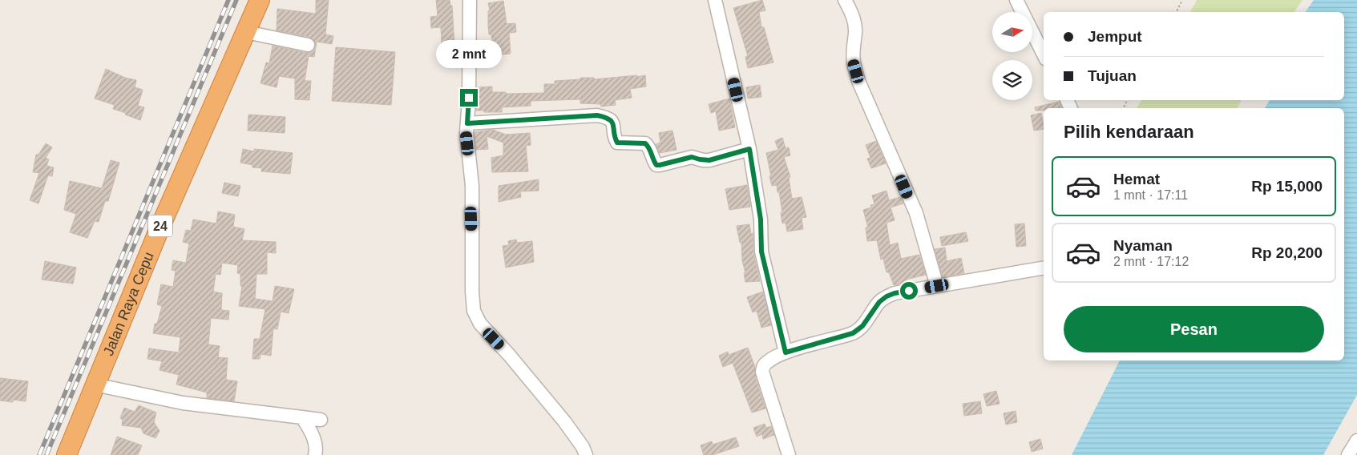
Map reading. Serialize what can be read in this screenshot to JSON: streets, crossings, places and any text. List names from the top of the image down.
{
  "streets": {
    "highway": ["24", "Jalan Raya Cepu"]
  },
  "north": "right",
  "page": {
    "banner": ["Jemput", "Tujuan"],
    "bubble": "2 mnt",
    "heading": "Pilih kendaraan",
    "list": [
      {
        "name": "Hemat",
        "note": "1 mnt · 17:11",
        "value": "Rp 15,000"
      },
      {
        "name": "Nyaman",
        "note": "2 mnt · 17:12",
        "value": "Rp 20,200"
      }
    ],
    "buttons": "Pesan"
  }
}
